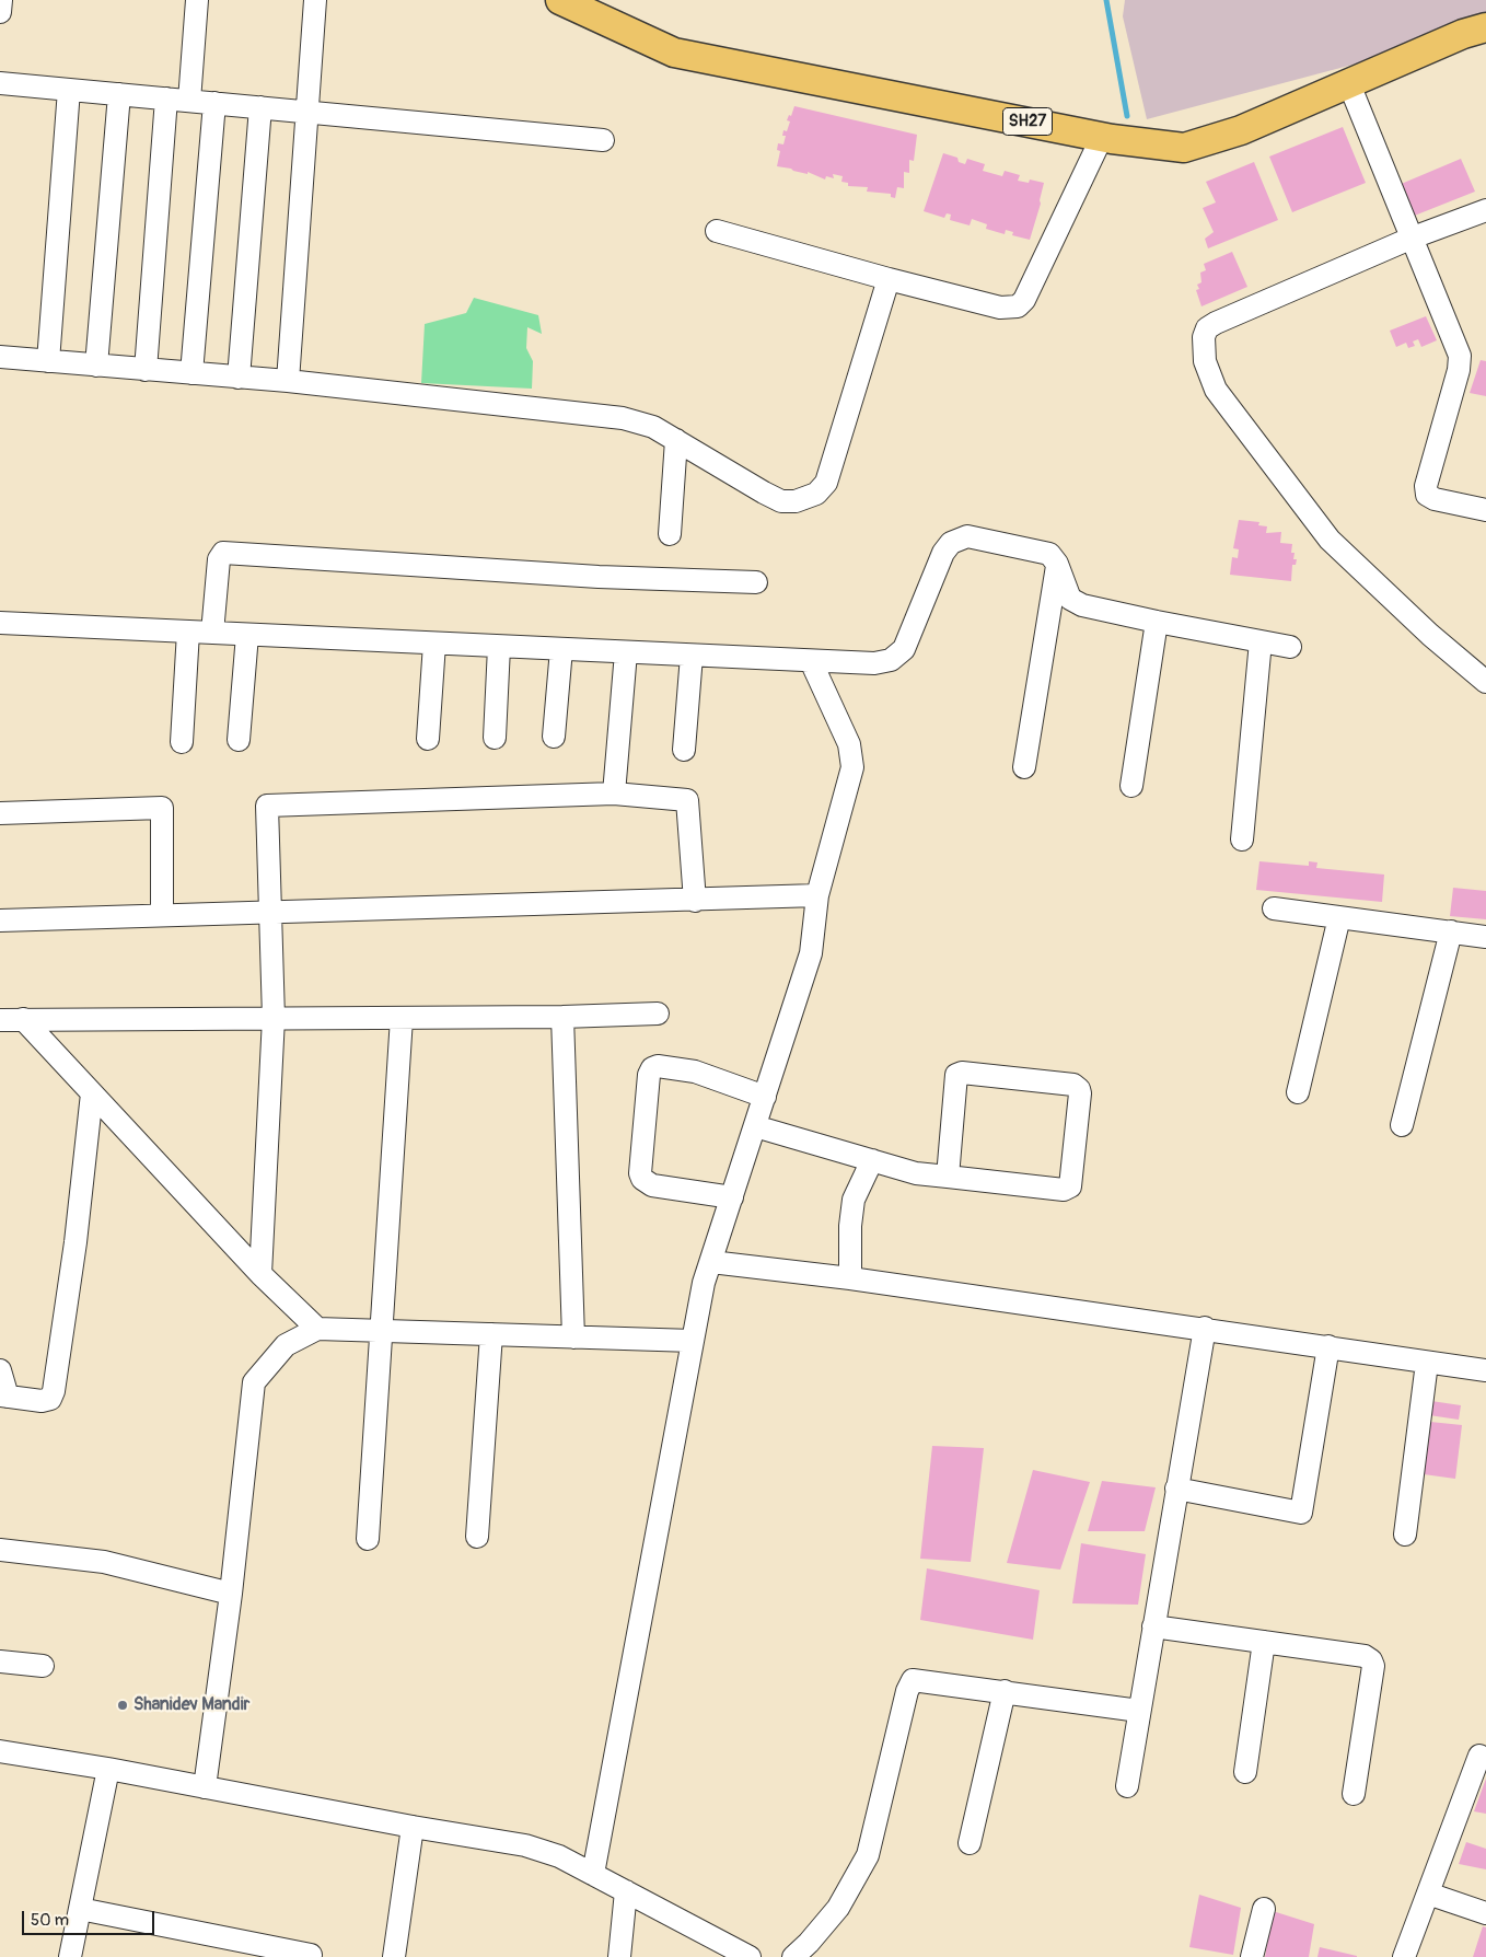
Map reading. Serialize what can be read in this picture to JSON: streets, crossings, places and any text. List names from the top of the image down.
{
  "streets": {
    "main road": ["SH27"]
  },
  "places": ["Shanidev Mandir"],
  "scale_bar": "50 m"
}
